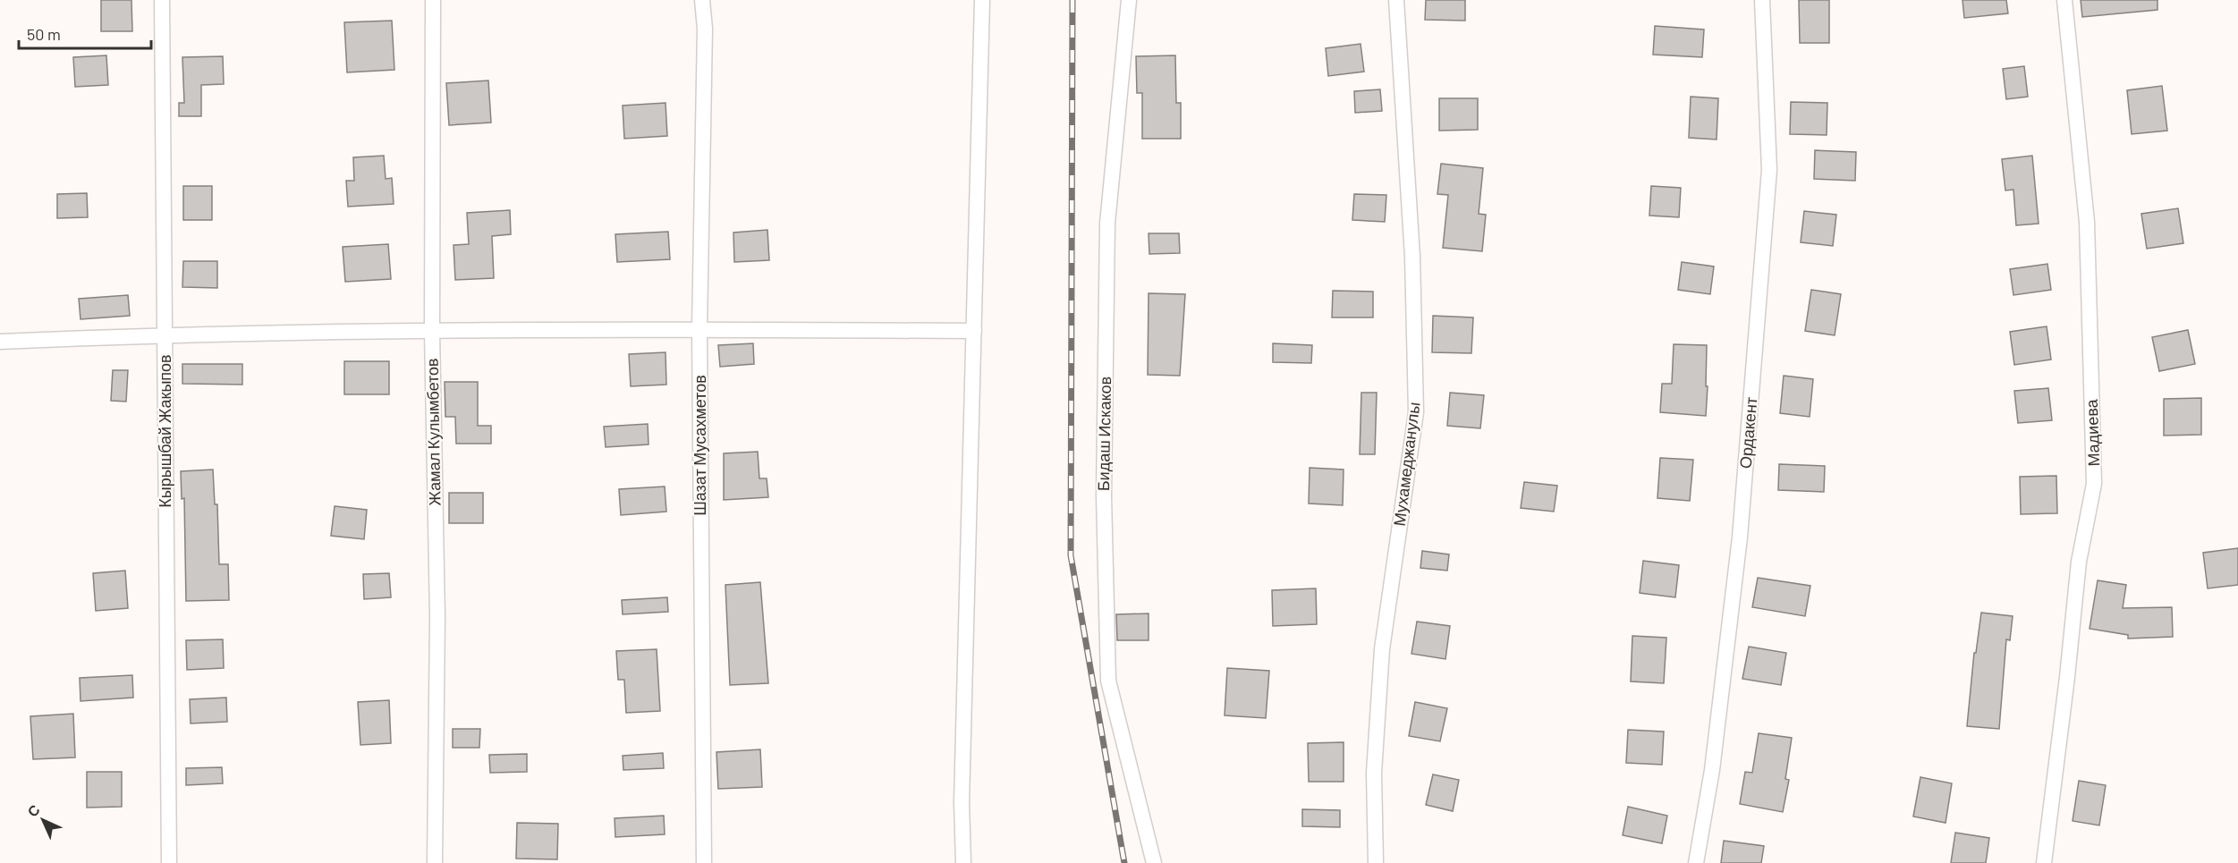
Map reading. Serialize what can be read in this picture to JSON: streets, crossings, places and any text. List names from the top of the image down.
{
  "streets": {
    "street": [
      "Кырышбай Жакыпов",
      "Жамал Кулымбетов",
      "Ордакент",
      "Мадиева",
      "Бидаш Искаков",
      "Шазат Мусахметов",
      "Мухамеджанулы"
    ]
  },
  "scale_bar": "50 m",
  "north": "top left"
}
